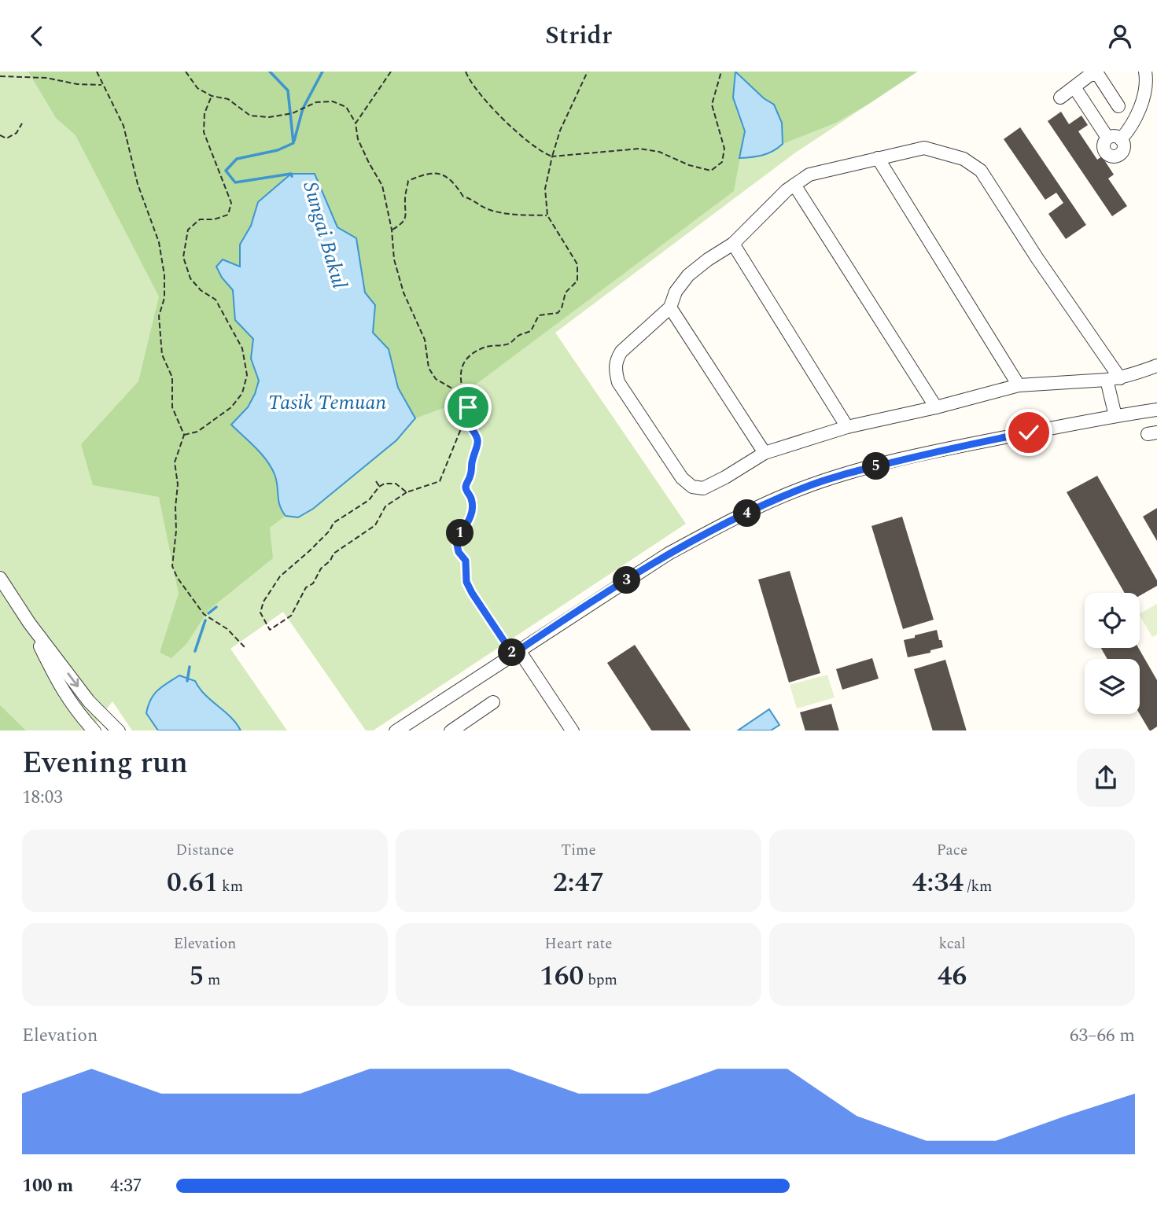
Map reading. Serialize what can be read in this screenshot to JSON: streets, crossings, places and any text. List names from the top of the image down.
{
  "water": ["Sungai Bakul", "Tasik Temuan"],
  "page": {
    "header": "Stridr",
    "pins": [
      "5",
      "4",
      "1",
      "3",
      "2"
    ],
    "heading": ["Evening run", "18:03"],
    "stats": [
      ["Distance", "0.61 km"],
      ["Time", "2:47"],
      ["Pace", "4:34 /km"],
      ["Elevation", "5 m"],
      ["Heart rate", "160 bpm"],
      ["kcal", "46"]
    ],
    "chart": ["Elevation", "63–66 m"],
    "list": [
      {
        "name": "100 m",
        "note": "4:37"
      }
    ]
  }
}
